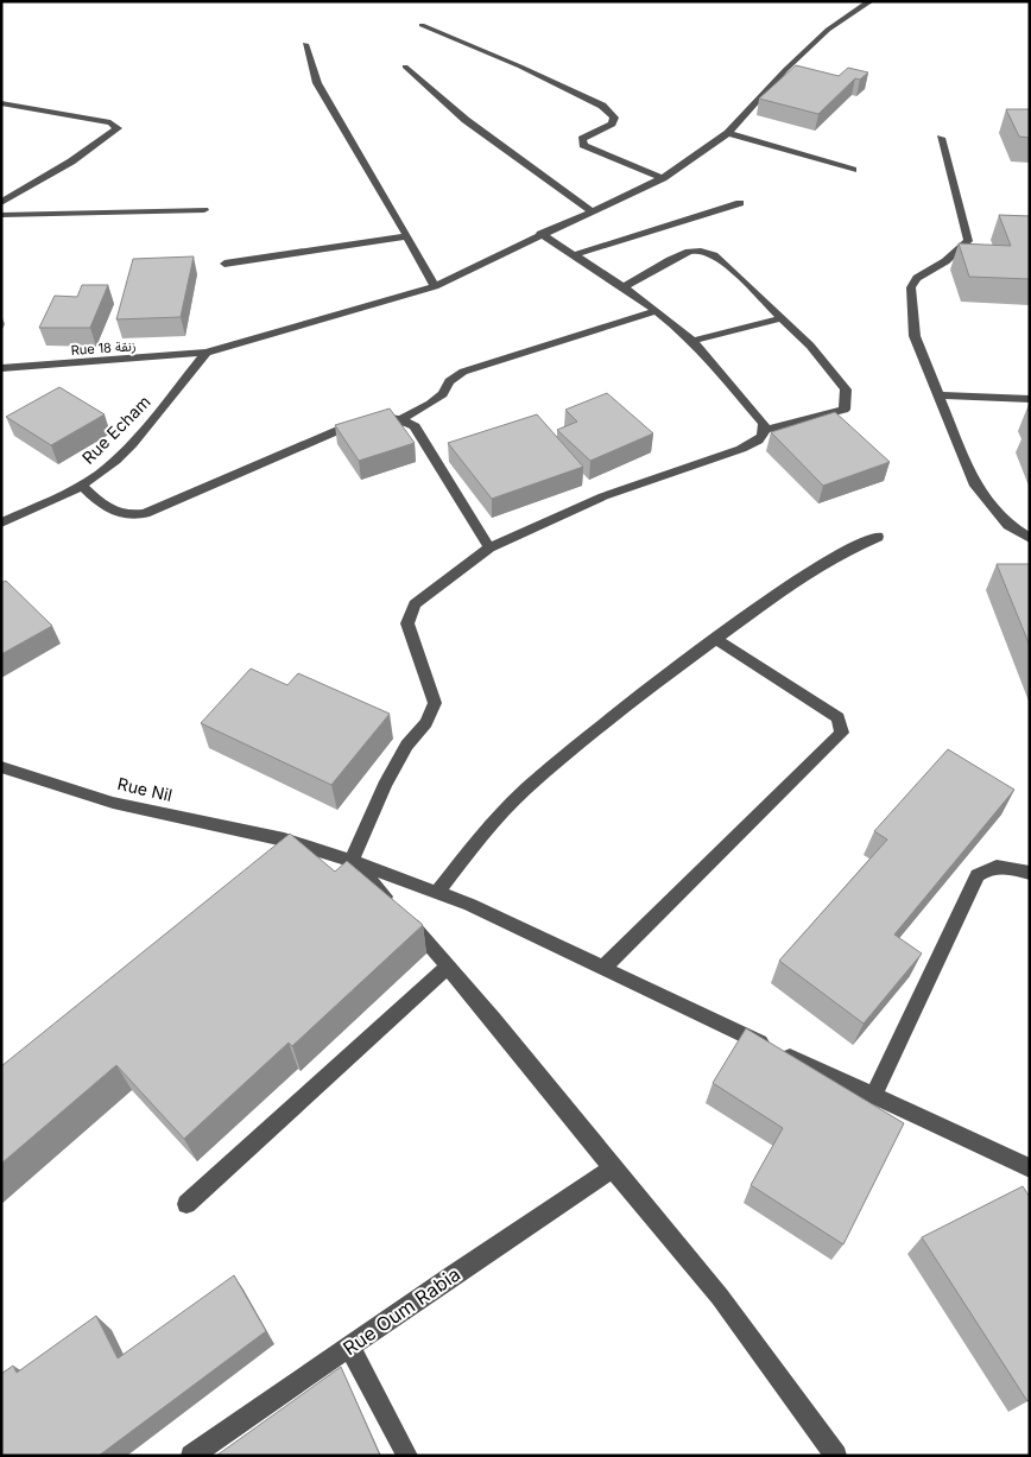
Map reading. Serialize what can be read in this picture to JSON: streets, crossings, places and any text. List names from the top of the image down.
{
  "streets": {
    "street": [
      "Rue 18 زنقة",
      "Rue Echam",
      "Rue Nil",
      "Rue Oum Rabia"
    ]
  },
  "crossings": [
    ["Rue 18 زنقة", "Rue Echam"]
  ]
}
